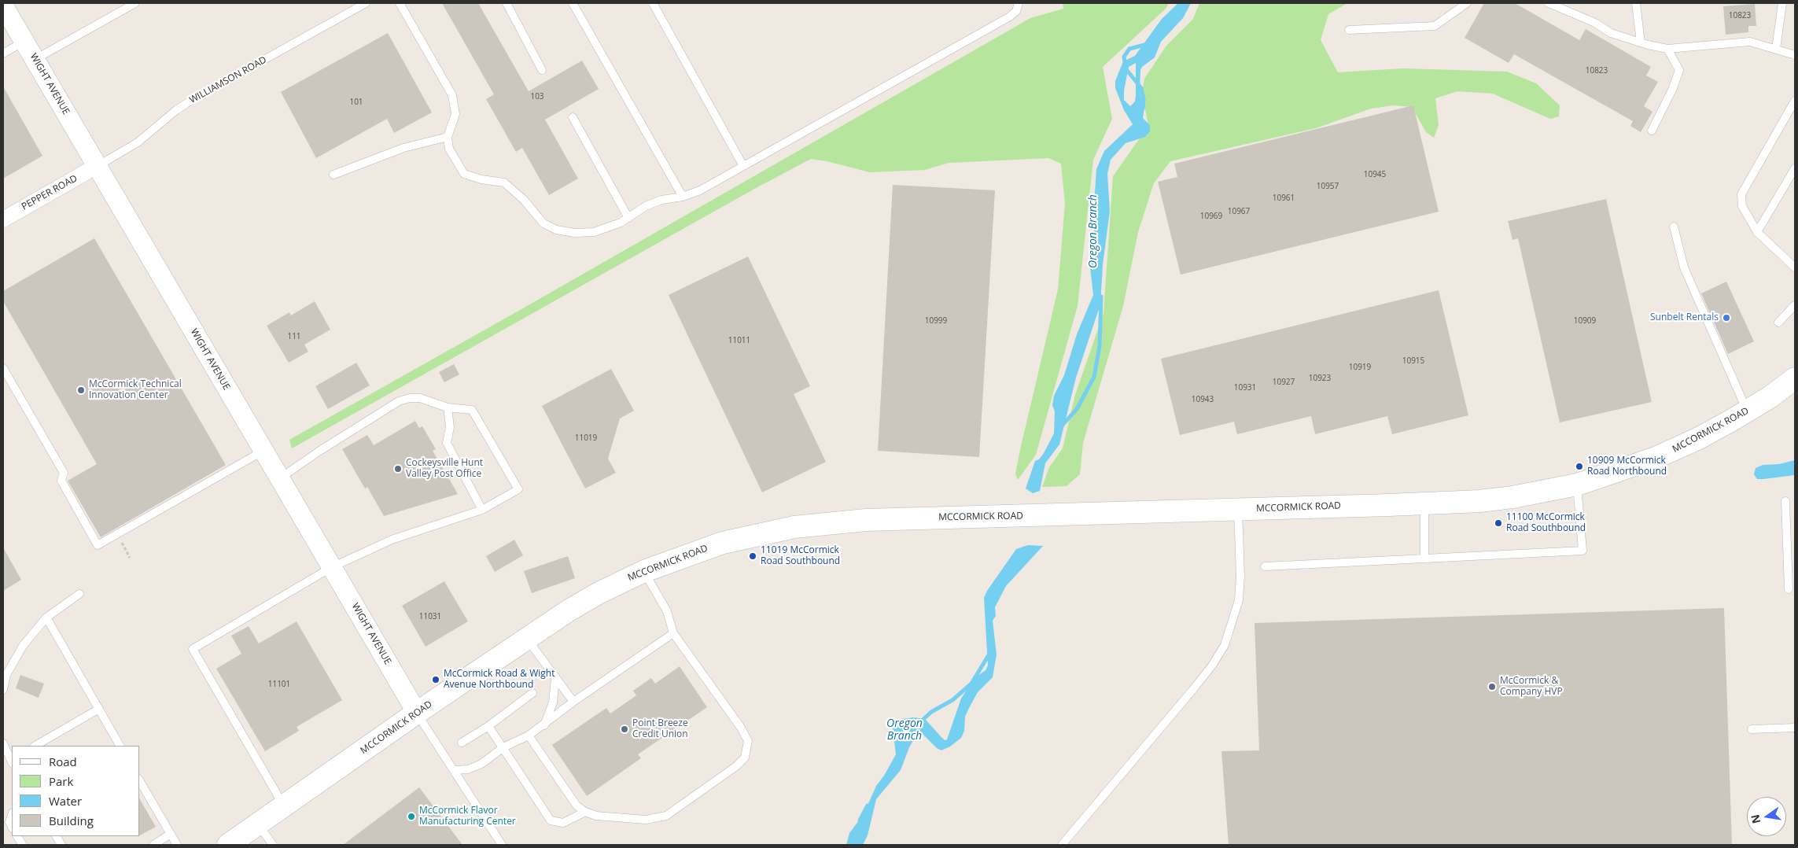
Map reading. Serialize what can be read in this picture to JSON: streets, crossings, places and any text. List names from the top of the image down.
{
  "streets": {
    "main road": ["MCCORMICK ROAD"],
    "street": ["WIGHT AVENUE", "PEPPER ROAD"],
    "lane": ["WILLIAMSON ROAD"]
  },
  "crossings": [
    ["WILLIAMSON ROAD", "WIGHT AVENUE"],
    ["WILLIAMSON ROAD", "PEPPER ROAD"],
    ["WIGHT AVENUE", "PEPPER ROAD"],
    ["WIGHT AVENUE", "MCCORMICK ROAD"]
  ],
  "water": ["Oregon Branch"],
  "places": [
    "Sunbelt Rentals",
    "McCormick Technical Innovation Center",
    "10909 McCormick Road Northbound",
    "Cockeysville Hunt Valley Post Office",
    "11100 McCormick Road Southbound",
    "11019 McCormick Road Southbound",
    "McCormick Road & Wight Avenue Northbound",
    "McCormick & Company HVP",
    "Point Breeze Credit Union",
    "McCormick Flavor Manufacturing Center"
  ],
  "house_numbers": [
    "10823",
    "10823",
    "103",
    "101",
    "10945",
    "10957",
    "10961",
    "10967",
    "10969",
    "10999",
    "10909",
    "111",
    "11011",
    "10915",
    "10919",
    "10923",
    "10927",
    "10931",
    "10943",
    "11019",
    "11031",
    "11101"
  ],
  "legend": [
    "Road",
    "Park",
    "Water",
    "Building"
  ],
  "north": "left"
}
